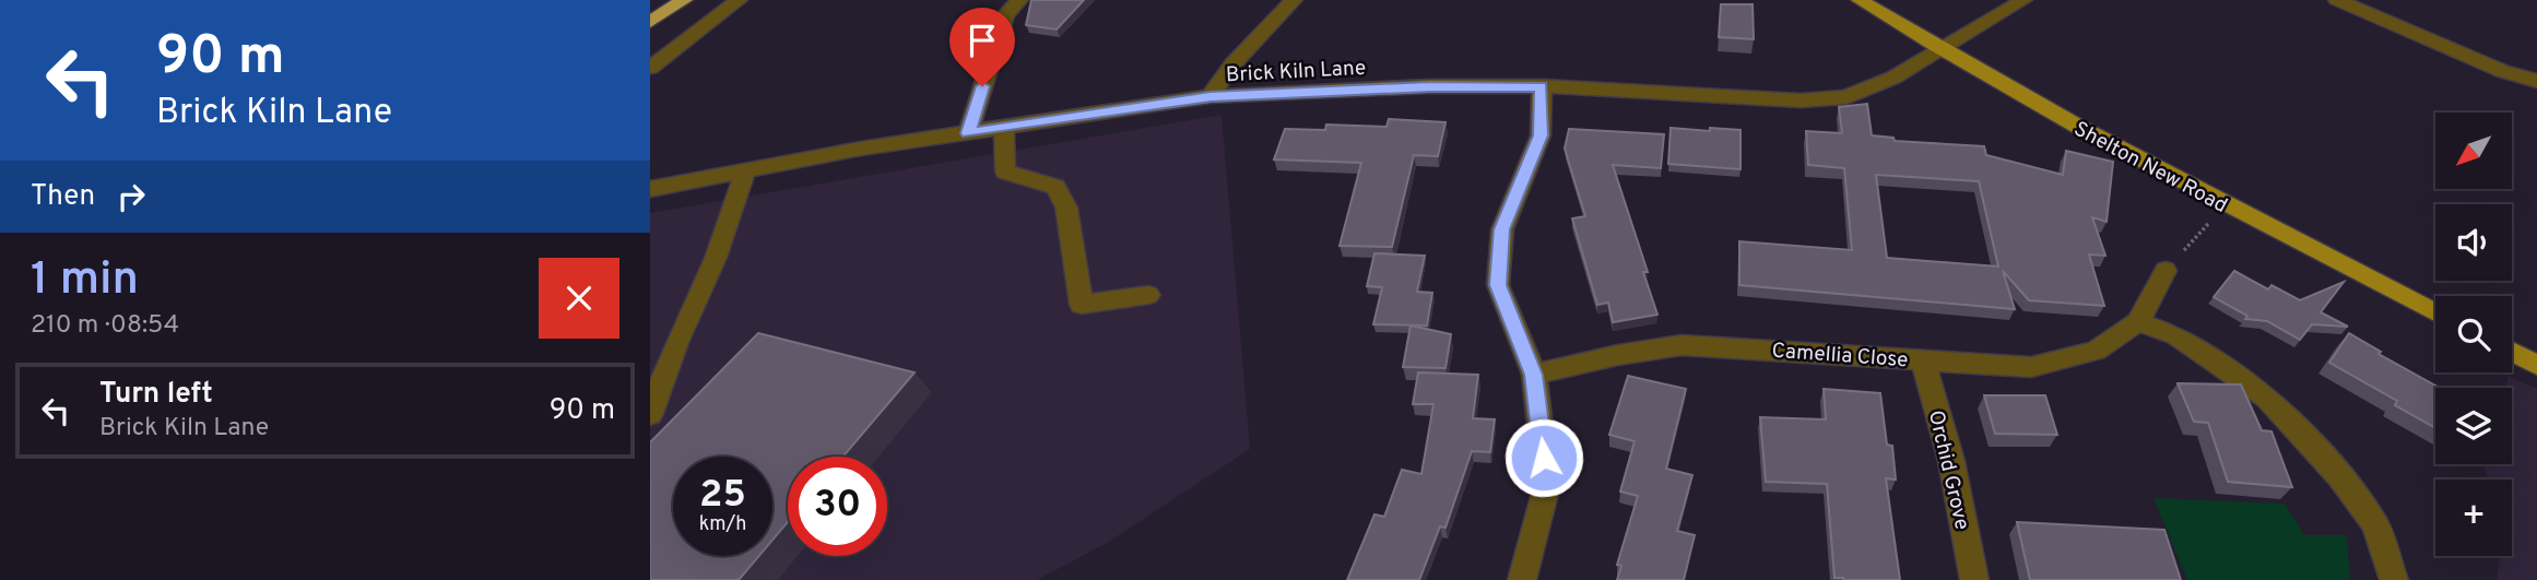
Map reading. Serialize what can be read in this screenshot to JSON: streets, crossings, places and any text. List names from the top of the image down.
{
  "streets": {
    "main road": ["Shelton New Road"],
    "street": ["Brick Kiln Lane", "Camellia Close", "Orchid Grove"]
  },
  "crossings": [
    ["Brick Kiln Lane", "Shelton New Road"],
    ["Camellia Close", "Orchid Grove"]
  ],
  "north": "bottom left",
  "page": {
    "turn": ["90 m", "Brick Kiln Lane"],
    "map_buttons": "+",
    "then": "Then",
    "heading": ["1 min", "210 m · 08:54"],
    "list": [
      {
        "name": "Turn left",
        "note": "Brick Kiln Lane",
        "value": "90 m"
      }
    ],
    "speed": "25 km/h",
    "limit": "30"
  }
}
